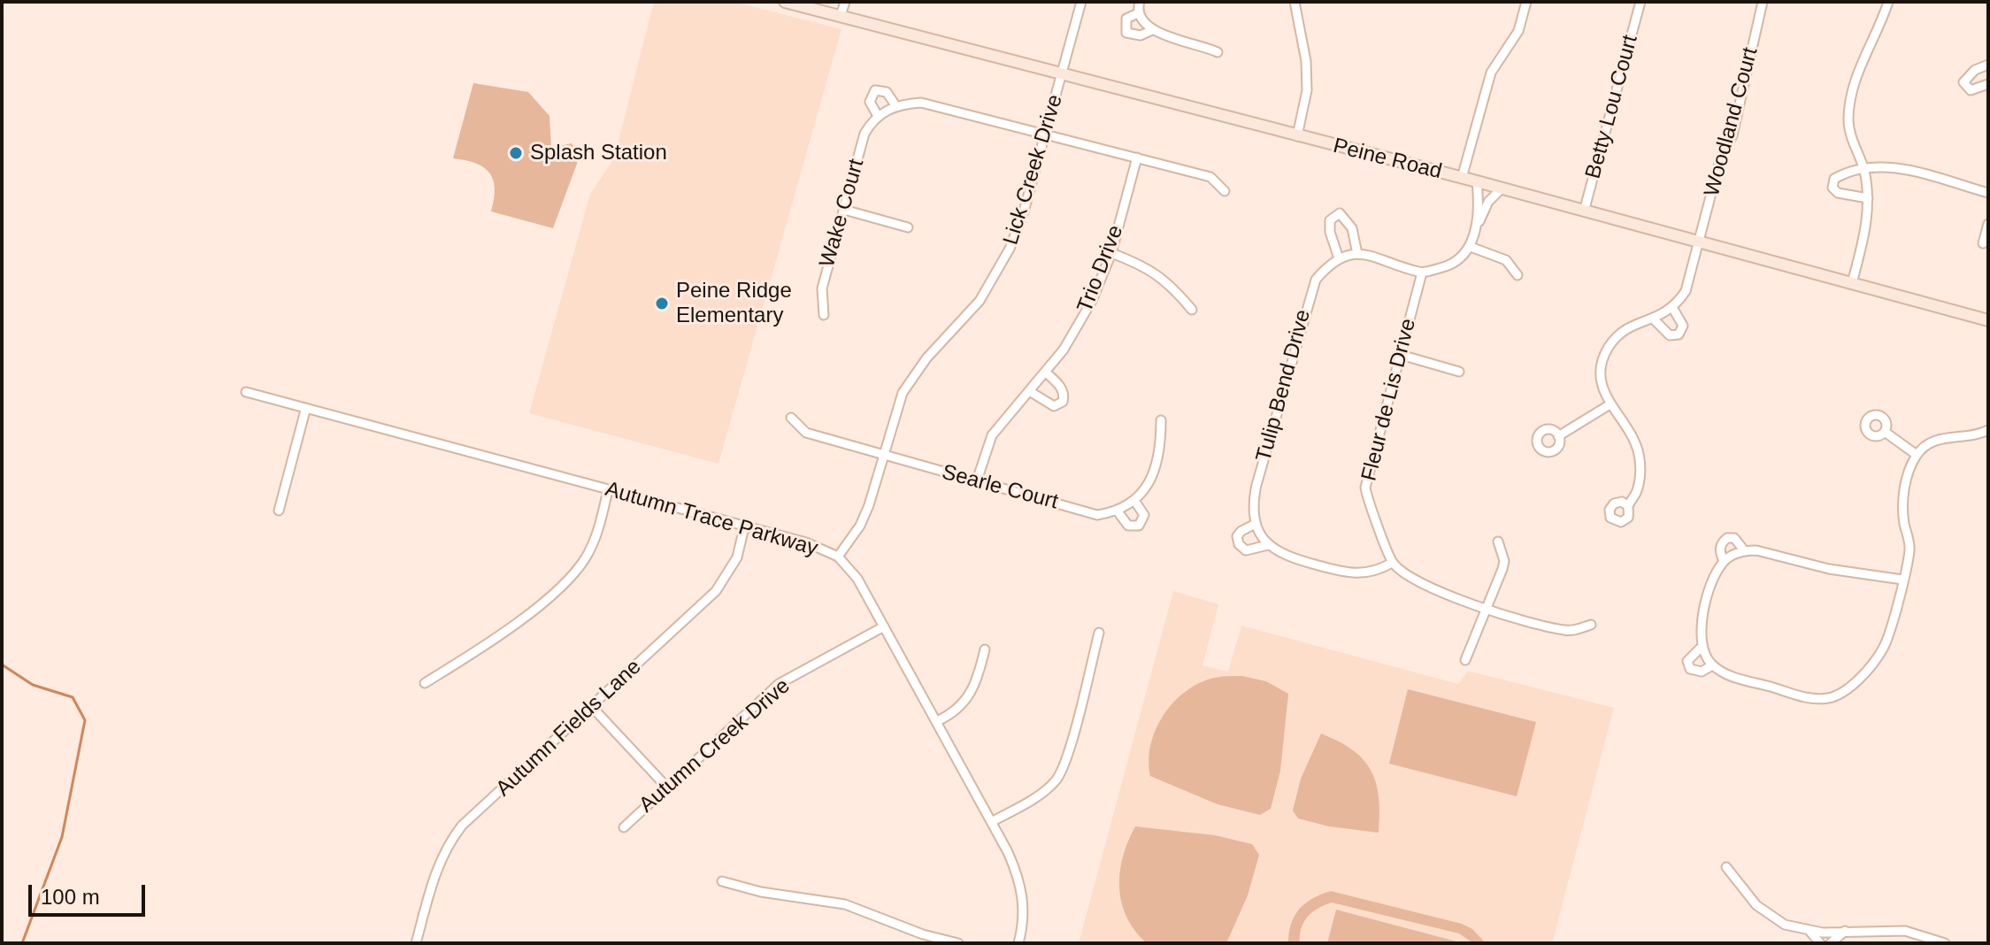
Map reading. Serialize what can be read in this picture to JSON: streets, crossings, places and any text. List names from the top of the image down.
{
  "streets": {
    "street": [
      "Betty Lou Court",
      "Woodland Court",
      "Peine Road",
      "Lick Creek Drive",
      "Wake Court",
      "Trio Drive",
      "Tulip Bend Drive",
      "Fleur de Lis Drive",
      "Searle Court",
      "Autumn Trace Parkway",
      "Autumn Fields Lane",
      "Autumn Creek Drive"
    ]
  },
  "crossings": [
    ["Betty Lou Court", "Peine Road"],
    ["Woodland Court", "Peine Road"],
    ["Peine Road", "Lick Creek Drive"],
    ["Lick Creek Drive", "Wake Court"],
    ["Lick Creek Drive", "Searle Court"],
    ["Lick Creek Drive", "Autumn Trace Parkway"],
    ["Wake Court", "Trio Drive"],
    ["Trio Drive", "Searle Court"],
    ["Tulip Bend Drive", "Fleur de Lis Drive"],
    ["Autumn Trace Parkway", "Autumn Fields Lane"],
    ["Autumn Trace Parkway", "Autumn Creek Drive"]
  ],
  "places": ["Splash Station", "Peine Ridge Elementary"],
  "scale_bar": "100 m"
}
